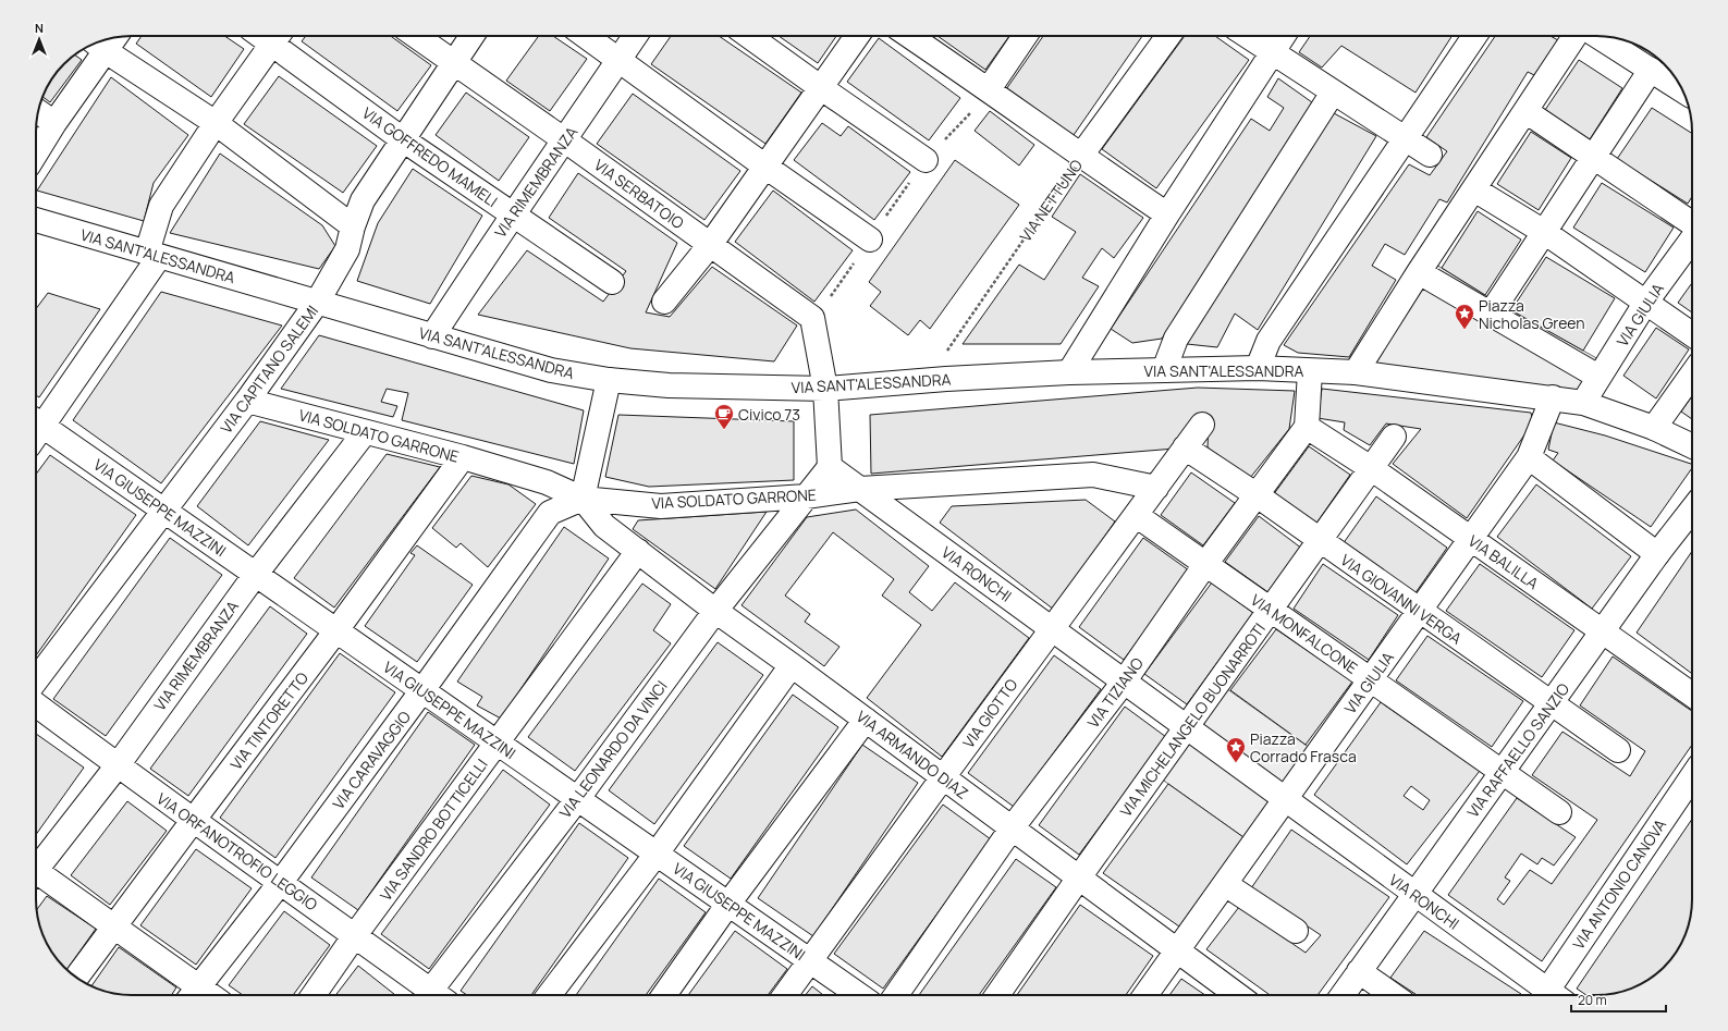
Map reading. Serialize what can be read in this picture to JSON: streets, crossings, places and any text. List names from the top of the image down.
{
  "streets": {
    "street": [
      "VIA GOFFREDO MAMELI",
      "VIA RIMEMBRANZA",
      "VIA SERBATOIO",
      "VIA NETTUNO",
      "VIA SANT'ALESSANDRA",
      "VIA GIULIA",
      "VIA CAPITANO SALEMI",
      "VIA SOLDATO GARRONE",
      "VIA GIUSEPPE MAZZINI",
      "VIA BALILLA",
      "VIA RONCHI",
      "VIA GIOVANNI VERGA",
      "VIA MONFALCONE",
      "VIA TIZIANO",
      "VIA GIOTTO",
      "VIA MICHELANGELO BUONARROTI",
      "VIA TINTORETTO",
      "VIA LEONARDO DA VINCI",
      "VIA RAFFAELLO SANZIO",
      "VIA ARMANDO DIAZ",
      "VIA CARAVAGGIO",
      "VIA SANDRO BOTTICELLI",
      "VIA ORFANOTROFIO LEGGIO",
      "VIA ANTONIO CANOVA"
    ]
  },
  "crossings": [
    ["VIA GOFFREDO MAMELI", "VIA RIMEMBRANZA"],
    ["VIA GOFFREDO MAMELI", "VIA CAPITANO SALEMI"],
    ["VIA RIMEMBRANZA", "VIA SERBATOIO"],
    ["VIA RIMEMBRANZA", "VIA SANT'ALESSANDRA"],
    ["VIA RIMEMBRANZA", "VIA SOLDATO GARRONE"],
    ["VIA RIMEMBRANZA", "VIA GIUSEPPE MAZZINI"],
    ["VIA RIMEMBRANZA", "VIA ORFANOTROFIO LEGGIO"],
    ["VIA SERBATOIO", "VIA SANT'ALESSANDRA"],
    ["VIA SERBATOIO", "VIA CAPITANO SALEMI"],
    ["VIA NETTUNO", "VIA SANT'ALESSANDRA"],
    ["VIA SANT'ALESSANDRA", "VIA GIULIA"],
    ["VIA SANT'ALESSANDRA", "VIA CAPITANO SALEMI"],
    ["VIA GIULIA", "VIA BALILLA"],
    ["VIA GIULIA", "VIA RONCHI"],
    ["VIA GIULIA", "VIA GIOVANNI VERGA"],
    ["VIA GIULIA", "VIA MONFALCONE"],
    ["VIA GIULIA", "VIA ARMANDO DIAZ"],
    ["VIA CAPITANO SALEMI", "VIA SOLDATO GARRONE"],
    ["VIA CAPITANO SALEMI", "VIA GIUSEPPE MAZZINI"],
    ["VIA SOLDATO GARRONE", "VIA RONCHI"],
    ["VIA SOLDATO GARRONE", "VIA GIOTTO"],
    ["VIA SOLDATO GARRONE", "VIA TINTORETTO"],
    ["VIA SOLDATO GARRONE", "VIA LEONARDO DA VINCI"],
    ["VIA SOLDATO GARRONE", "VIA ARMANDO DIAZ"],
    ["VIA SOLDATO GARRONE", "VIA CARAVAGGIO"],
    ["VIA GIUSEPPE MAZZINI", "VIA GIOTTO"],
    ["VIA GIUSEPPE MAZZINI", "VIA TINTORETTO"],
    ["VIA GIUSEPPE MAZZINI", "VIA LEONARDO DA VINCI"],
    ["VIA GIUSEPPE MAZZINI", "VIA CARAVAGGIO"],
    ["VIA GIUSEPPE MAZZINI", "VIA SANDRO BOTTICELLI"],
    ["VIA BALILLA", "VIA TIZIANO"],
    ["VIA BALILLA", "VIA MICHELANGELO BUONARROTI"],
    ["VIA BALILLA", "VIA RAFFAELLO SANZIO"],
    ["VIA RONCHI", "VIA TIZIANO"],
    ["VIA RONCHI", "VIA GIOTTO"],
    ["VIA RONCHI", "VIA MICHELANGELO BUONARROTI"],
    ["VIA RONCHI", "VIA LEONARDO DA VINCI"],
    ["VIA RONCHI", "VIA RAFFAELLO SANZIO"],
    ["VIA GIOVANNI VERGA", "VIA TIZIANO"],
    ["VIA GIOVANNI VERGA", "VIA GIOTTO"],
    ["VIA GIOVANNI VERGA", "VIA MICHELANGELO BUONARROTI"],
    ["VIA GIOVANNI VERGA", "VIA RAFFAELLO SANZIO"],
    ["VIA MONFALCONE", "VIA TIZIANO"],
    ["VIA MONFALCONE", "VIA GIOTTO"],
    ["VIA MONFALCONE", "VIA MICHELANGELO BUONARROTI"],
    ["VIA MONFALCONE", "VIA RAFFAELLO SANZIO"],
    ["VIA TIZIANO", "VIA ARMANDO DIAZ"],
    ["VIA GIOTTO", "VIA ARMANDO DIAZ"],
    ["VIA MICHELANGELO BUONARROTI", "VIA ARMANDO DIAZ"],
    ["VIA TINTORETTO", "VIA ORFANOTROFIO LEGGIO"],
    ["VIA LEONARDO DA VINCI", "VIA ARMANDO DIAZ"],
    ["VIA ARMANDO DIAZ", "VIA CARAVAGGIO"],
    ["VIA ARMANDO DIAZ", "VIA SANDRO BOTTICELLI"],
    ["VIA CARAVAGGIO", "VIA ORFANOTROFIO LEGGIO"],
    ["VIA SANDRO BOTTICELLI", "VIA ORFANOTROFIO LEGGIO"]
  ],
  "places": {
    "place": ["Piazza Nicholas Green", "Piazza Corrado Frasca"],
    "cafe": ["Civico 73"]
  },
  "scale_bar": "20 m",
  "north": "top"
}
